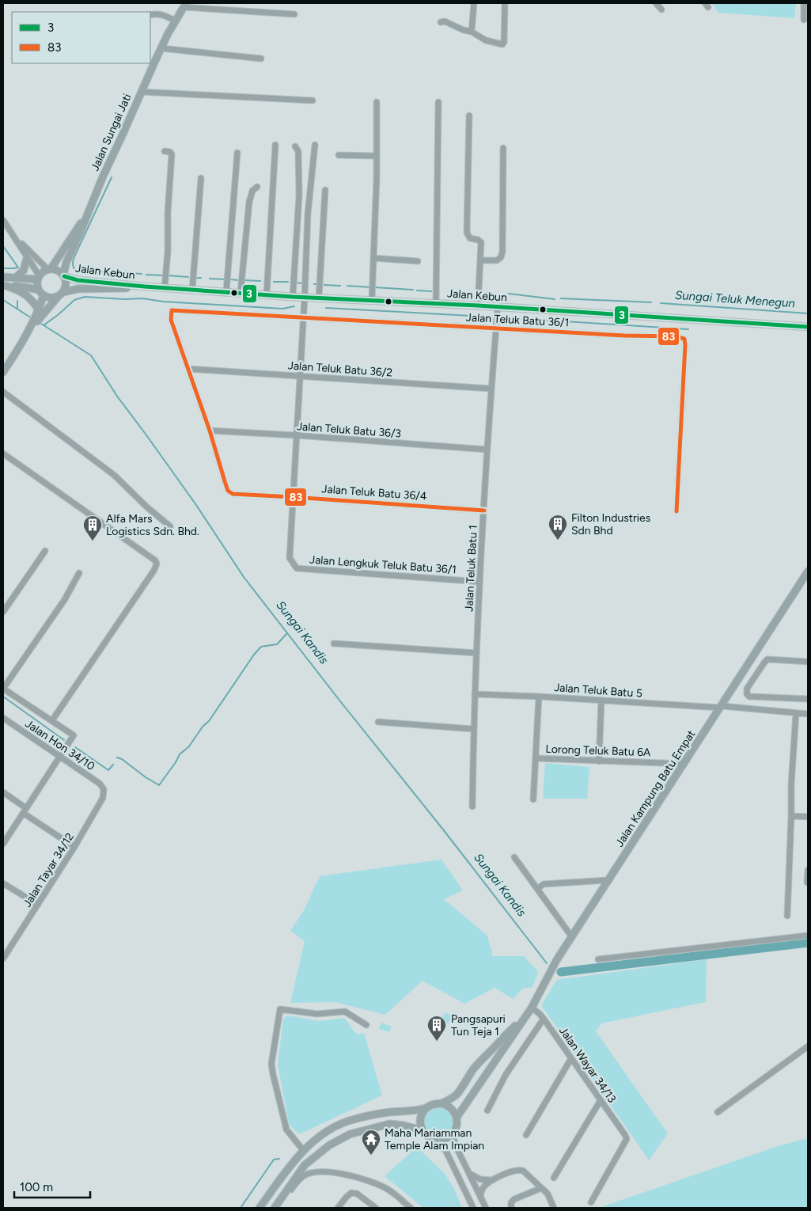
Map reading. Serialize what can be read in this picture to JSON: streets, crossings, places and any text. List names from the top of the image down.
{
  "streets": {
    "main road": ["Jalan Sungai Jati", "Jalan Kebun", "Jalan Kampung Batu Empat"],
    "street": [
      "Jalan Teluk Batu 36/1",
      "Jalan Teluk Batu 36/2",
      "Jalan Teluk Batu 36/3",
      "Jalan Teluk Batu 36/4",
      "Jalan Lengkuk Teluk Batu 36/1",
      "Jalan Teluk Batu 1",
      "Jalan Teluk Batu 5",
      "Jalan Hon 34/10",
      "Lorong Teluk Batu 6A",
      "Jalan Tayar 34/12",
      "Jalan Wayar 34/13"
    ]
  },
  "crossings": [
    ["Jalan Sungai Jati", "Jalan Kebun"],
    ["Jalan Kebun", "Jalan Teluk Batu 1"],
    ["Jalan Teluk Batu 36/1", "Jalan Teluk Batu 36/2"],
    ["Jalan Teluk Batu 36/1", "Jalan Teluk Batu 1"],
    ["Jalan Teluk Batu 36/2", "Jalan Teluk Batu 1"],
    ["Jalan Teluk Batu 36/3", "Jalan Teluk Batu 36/4"],
    ["Jalan Teluk Batu 36/3", "Jalan Teluk Batu 1"],
    ["Jalan Teluk Batu 36/4", "Jalan Lengkuk Teluk Batu 36/1"],
    ["Jalan Teluk Batu 36/4", "Jalan Teluk Batu 1"],
    ["Jalan Lengkuk Teluk Batu 36/1", "Jalan Teluk Batu 1"],
    ["Jalan Teluk Batu 1", "Jalan Teluk Batu 5"],
    ["Jalan Teluk Batu 5", "Jalan Kampung Batu Empat"],
    ["Jalan Hon 34/10", "Jalan Tayar 34/12"],
    ["Lorong Teluk Batu 6A", "Jalan Kampung Batu Empat"],
    ["Jalan Kampung Batu Empat", "Jalan Wayar 34/13"]
  ],
  "water": ["Sungai Teluk Menegun", "Sungai Kandis"],
  "places": {
    "building": ["Filton Industries Sdn Bhd", "Alfa Mars Logistics Sdn. Bhd.", "Pangsapuri Tun Teja 1"],
    "temple": ["Maha Mariamman Temple Alam Impian"]
  },
  "lines": ["transit line 3", "transit line 83"],
  "legend": ["3", "83"],
  "scale_bar": "100 m"
}
